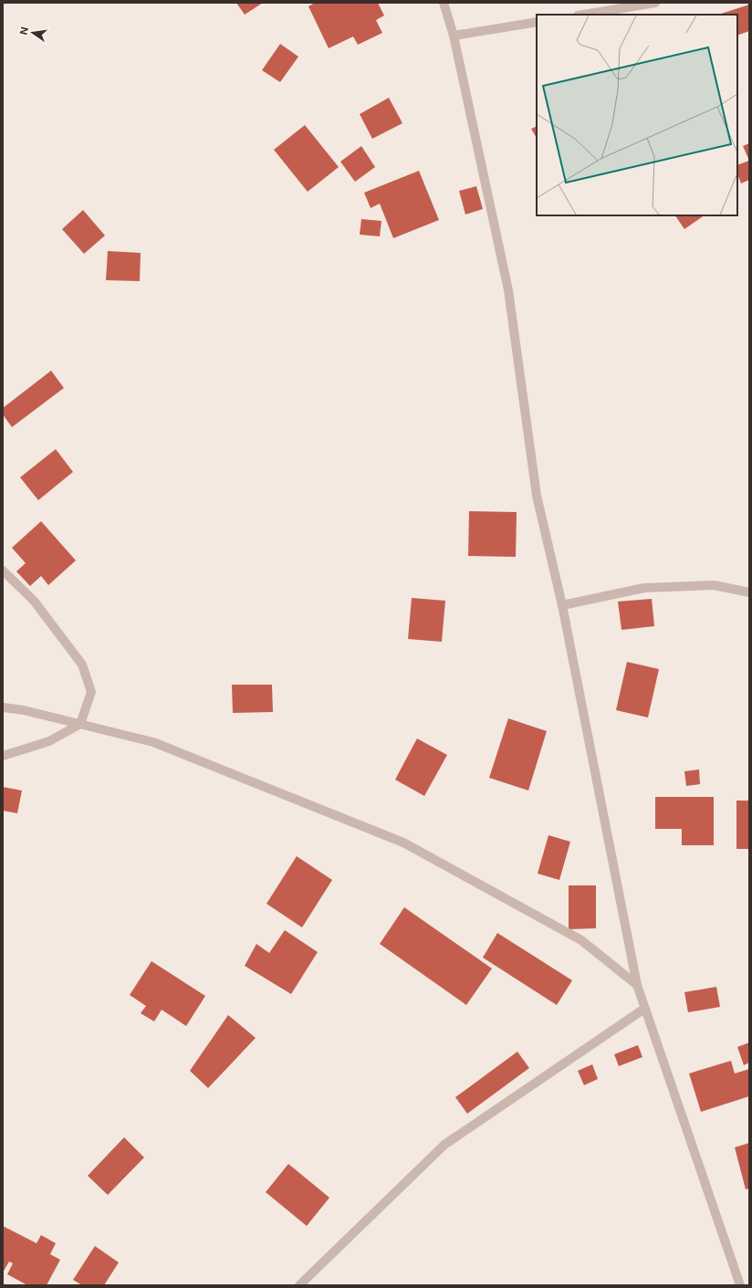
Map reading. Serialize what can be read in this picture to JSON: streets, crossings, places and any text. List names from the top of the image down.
{
  "north": "left"
}
